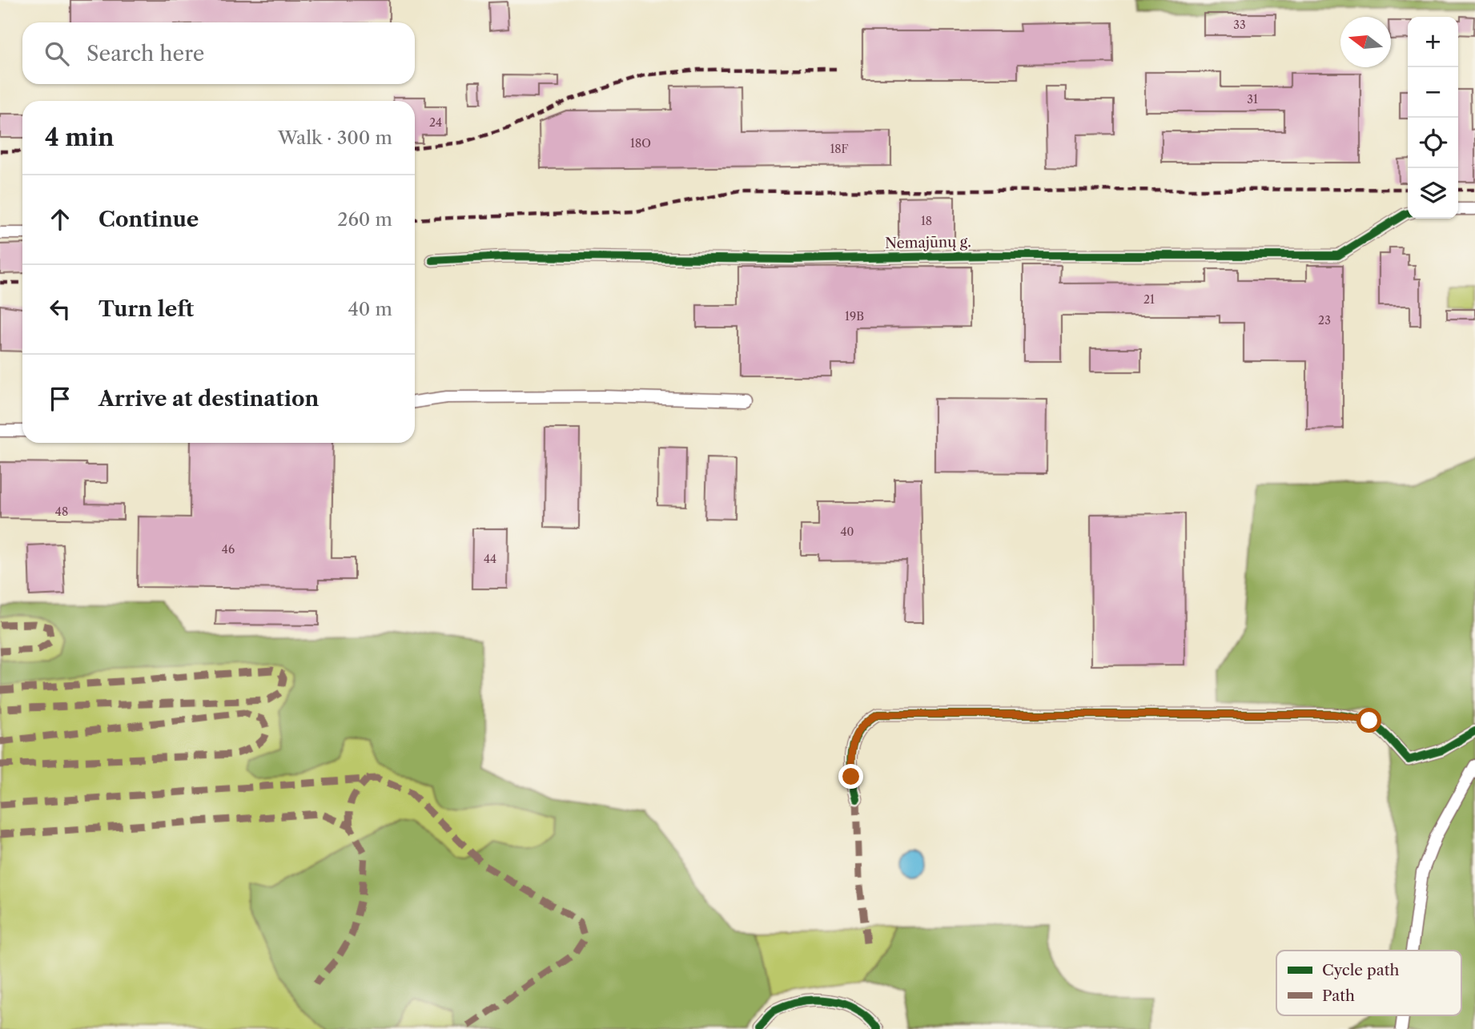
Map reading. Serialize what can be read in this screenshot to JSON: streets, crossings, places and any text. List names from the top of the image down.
{
  "streets": {
    "street": ["Nemajūnų g."]
  },
  "house_numbers": [
    "33",
    "31",
    "24",
    "18O",
    "18F",
    "18",
    "21",
    "19B",
    "23",
    "48",
    "40",
    "46",
    "44"
  ],
  "legend": ["Cycle path", "Path"],
  "north": "left",
  "page": {
    "map_buttons": ["+", "−"],
    "search": "Search here",
    "heading": ["4 min", "Walk · 300 m"],
    "list": [
      ["Continue", "260 m"],
      ["Turn left", "40 m"],
      "Arrive at destination"
    ]
  }
}
